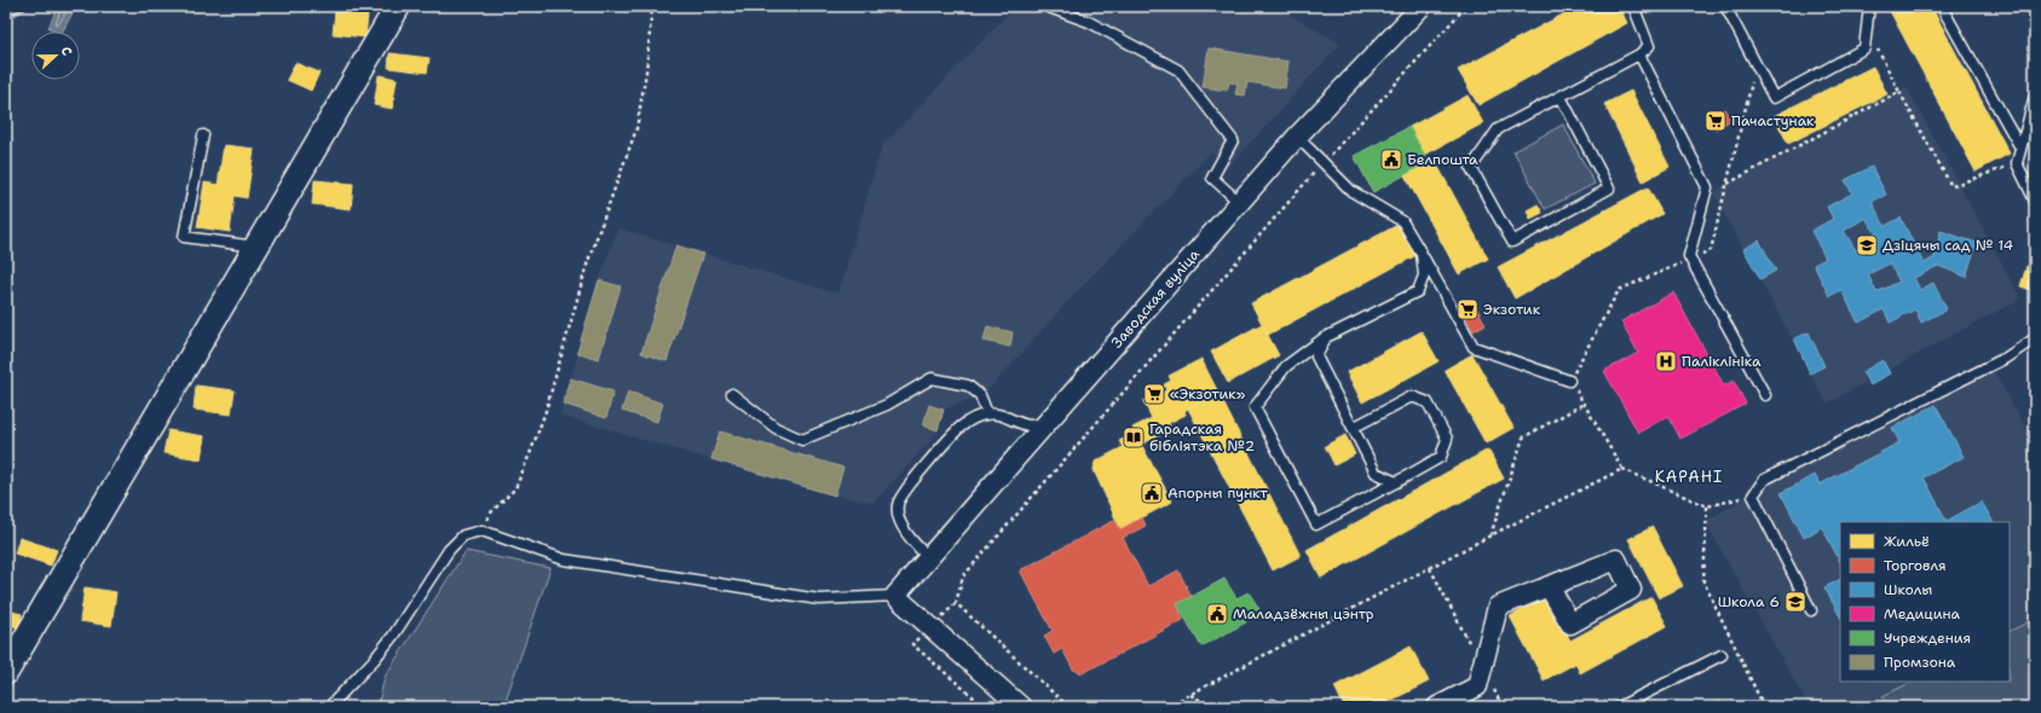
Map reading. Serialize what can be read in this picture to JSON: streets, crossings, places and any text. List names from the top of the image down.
{
  "streets": {
    "street": ["Заводская вуліца"]
  },
  "districts": ["КАРАНІ"],
  "places": {
    "supermarket": ["Пачастунак", "Экзотик", "«Экзотик»"],
    "public building": ["Белпошта", "Апорны пункт", "Маладзёжны цэнтр"],
    "school or university": ["Дзіцячы сад № 14", "Школа 6"],
    "hospital": ["Паліклініка"],
    "library": ["Гарадская бібліятэка №2"]
  },
  "legend": [
    "Жильё",
    "Торговля",
    "Школы",
    "Медицина",
    "Учреждения",
    "Промзона"
  ],
  "north": "right"
}
